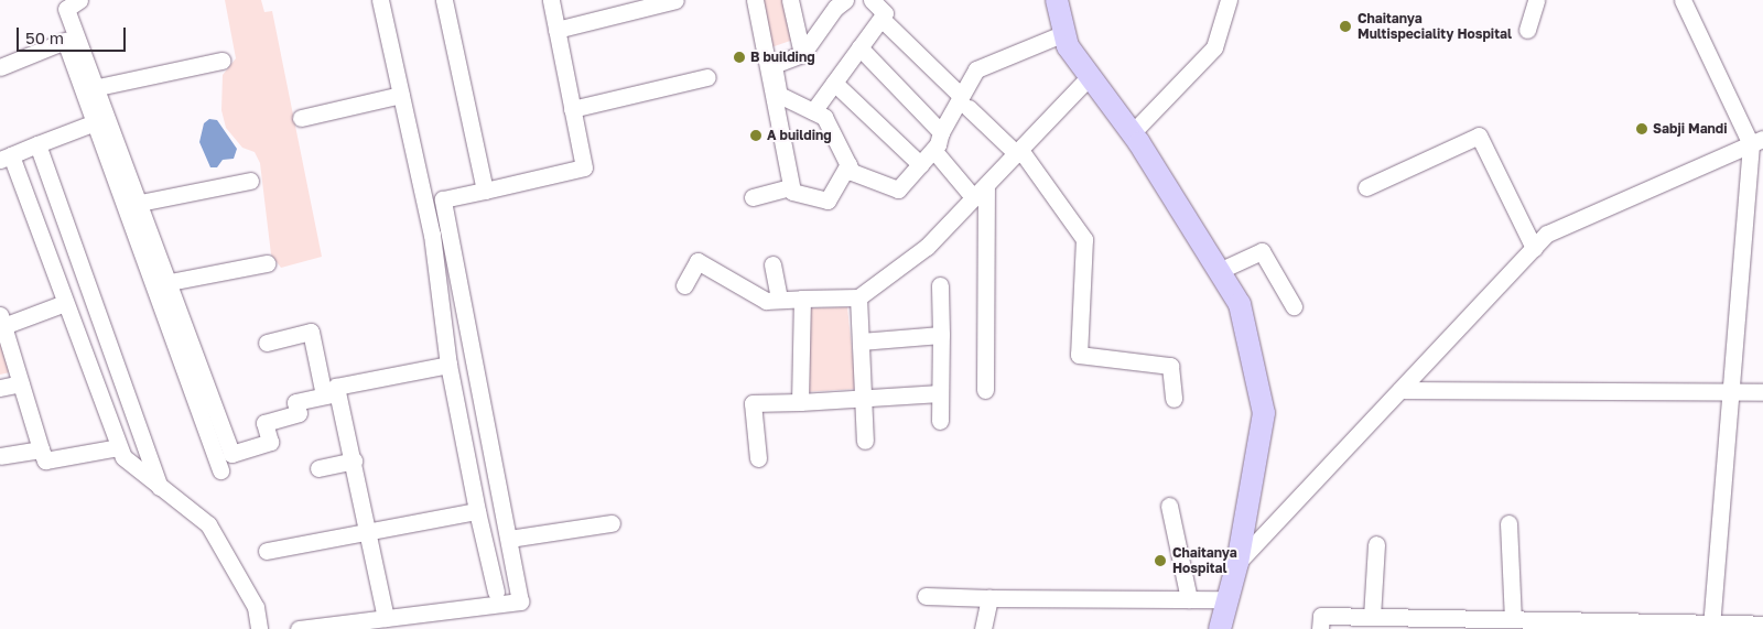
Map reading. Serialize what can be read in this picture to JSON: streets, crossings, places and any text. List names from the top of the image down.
{
  "places": [
    "Chaitanya Multispeciality Hospital",
    "B building",
    "Sabji Mandi",
    "A building",
    "Chaitanya Hospital"
  ],
  "scale_bar": "50 m"
}
